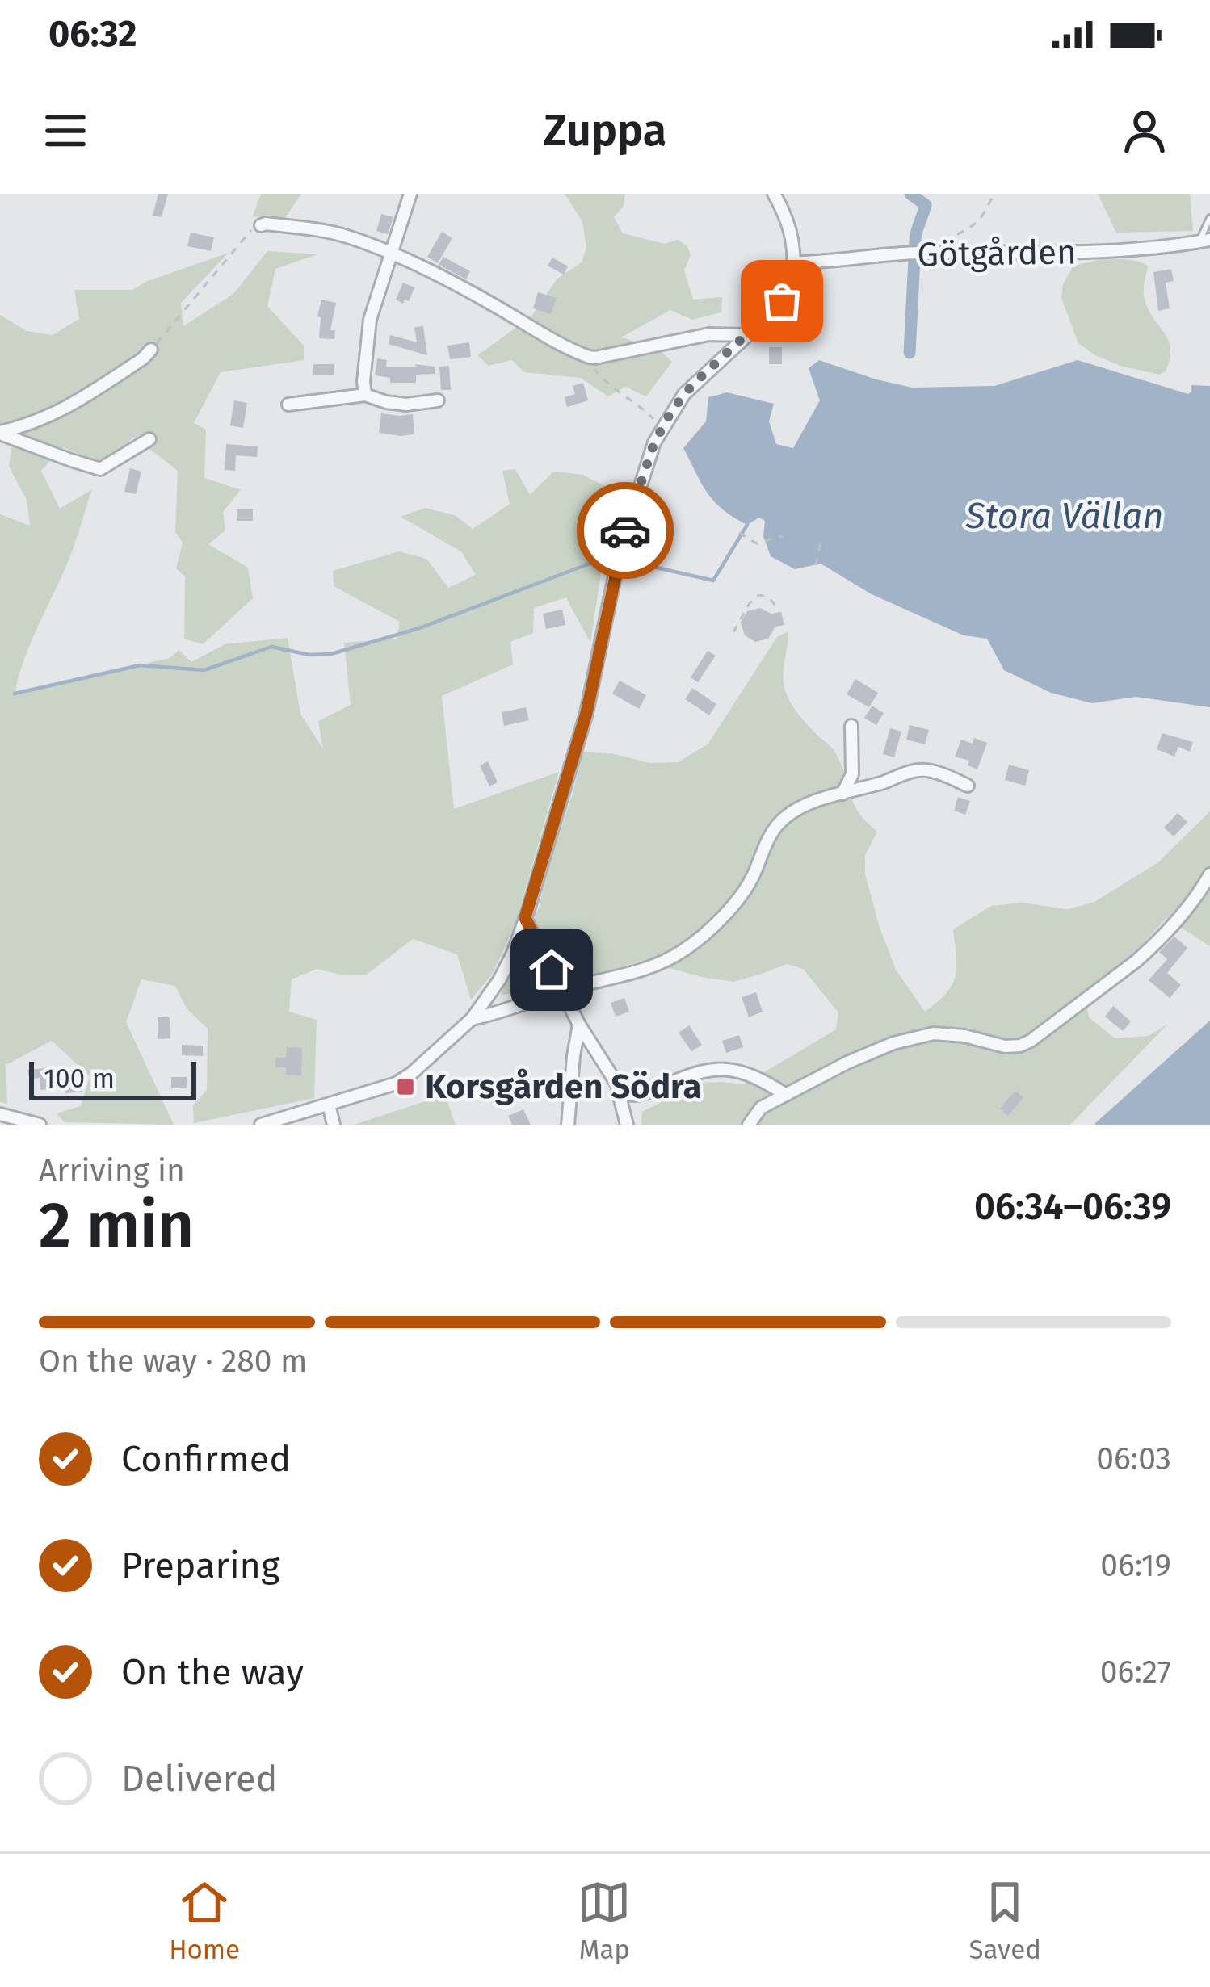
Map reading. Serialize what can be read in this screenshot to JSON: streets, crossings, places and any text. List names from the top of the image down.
{
  "streets": {
    "street": ["Götgården"]
  },
  "water": ["Stora Vällan"],
  "places": {
    "transit": ["Korsgården Södra"]
  },
  "scale_bar": "100 m",
  "page": {
    "status": "06:32",
    "header": "Zuppa",
    "scale": "100 m",
    "heading": ["2 min", "Arriving in", "06:34–06:39"],
    "bar": "On the way · 280 m",
    "list": [
      ["Confirmed", "06:03"],
      ["Preparing", "06:19"],
      ["On the way", "06:27"],
      "Delivered"
    ],
    "tabs": ["Home", "Map", "Saved"]
  }
}
